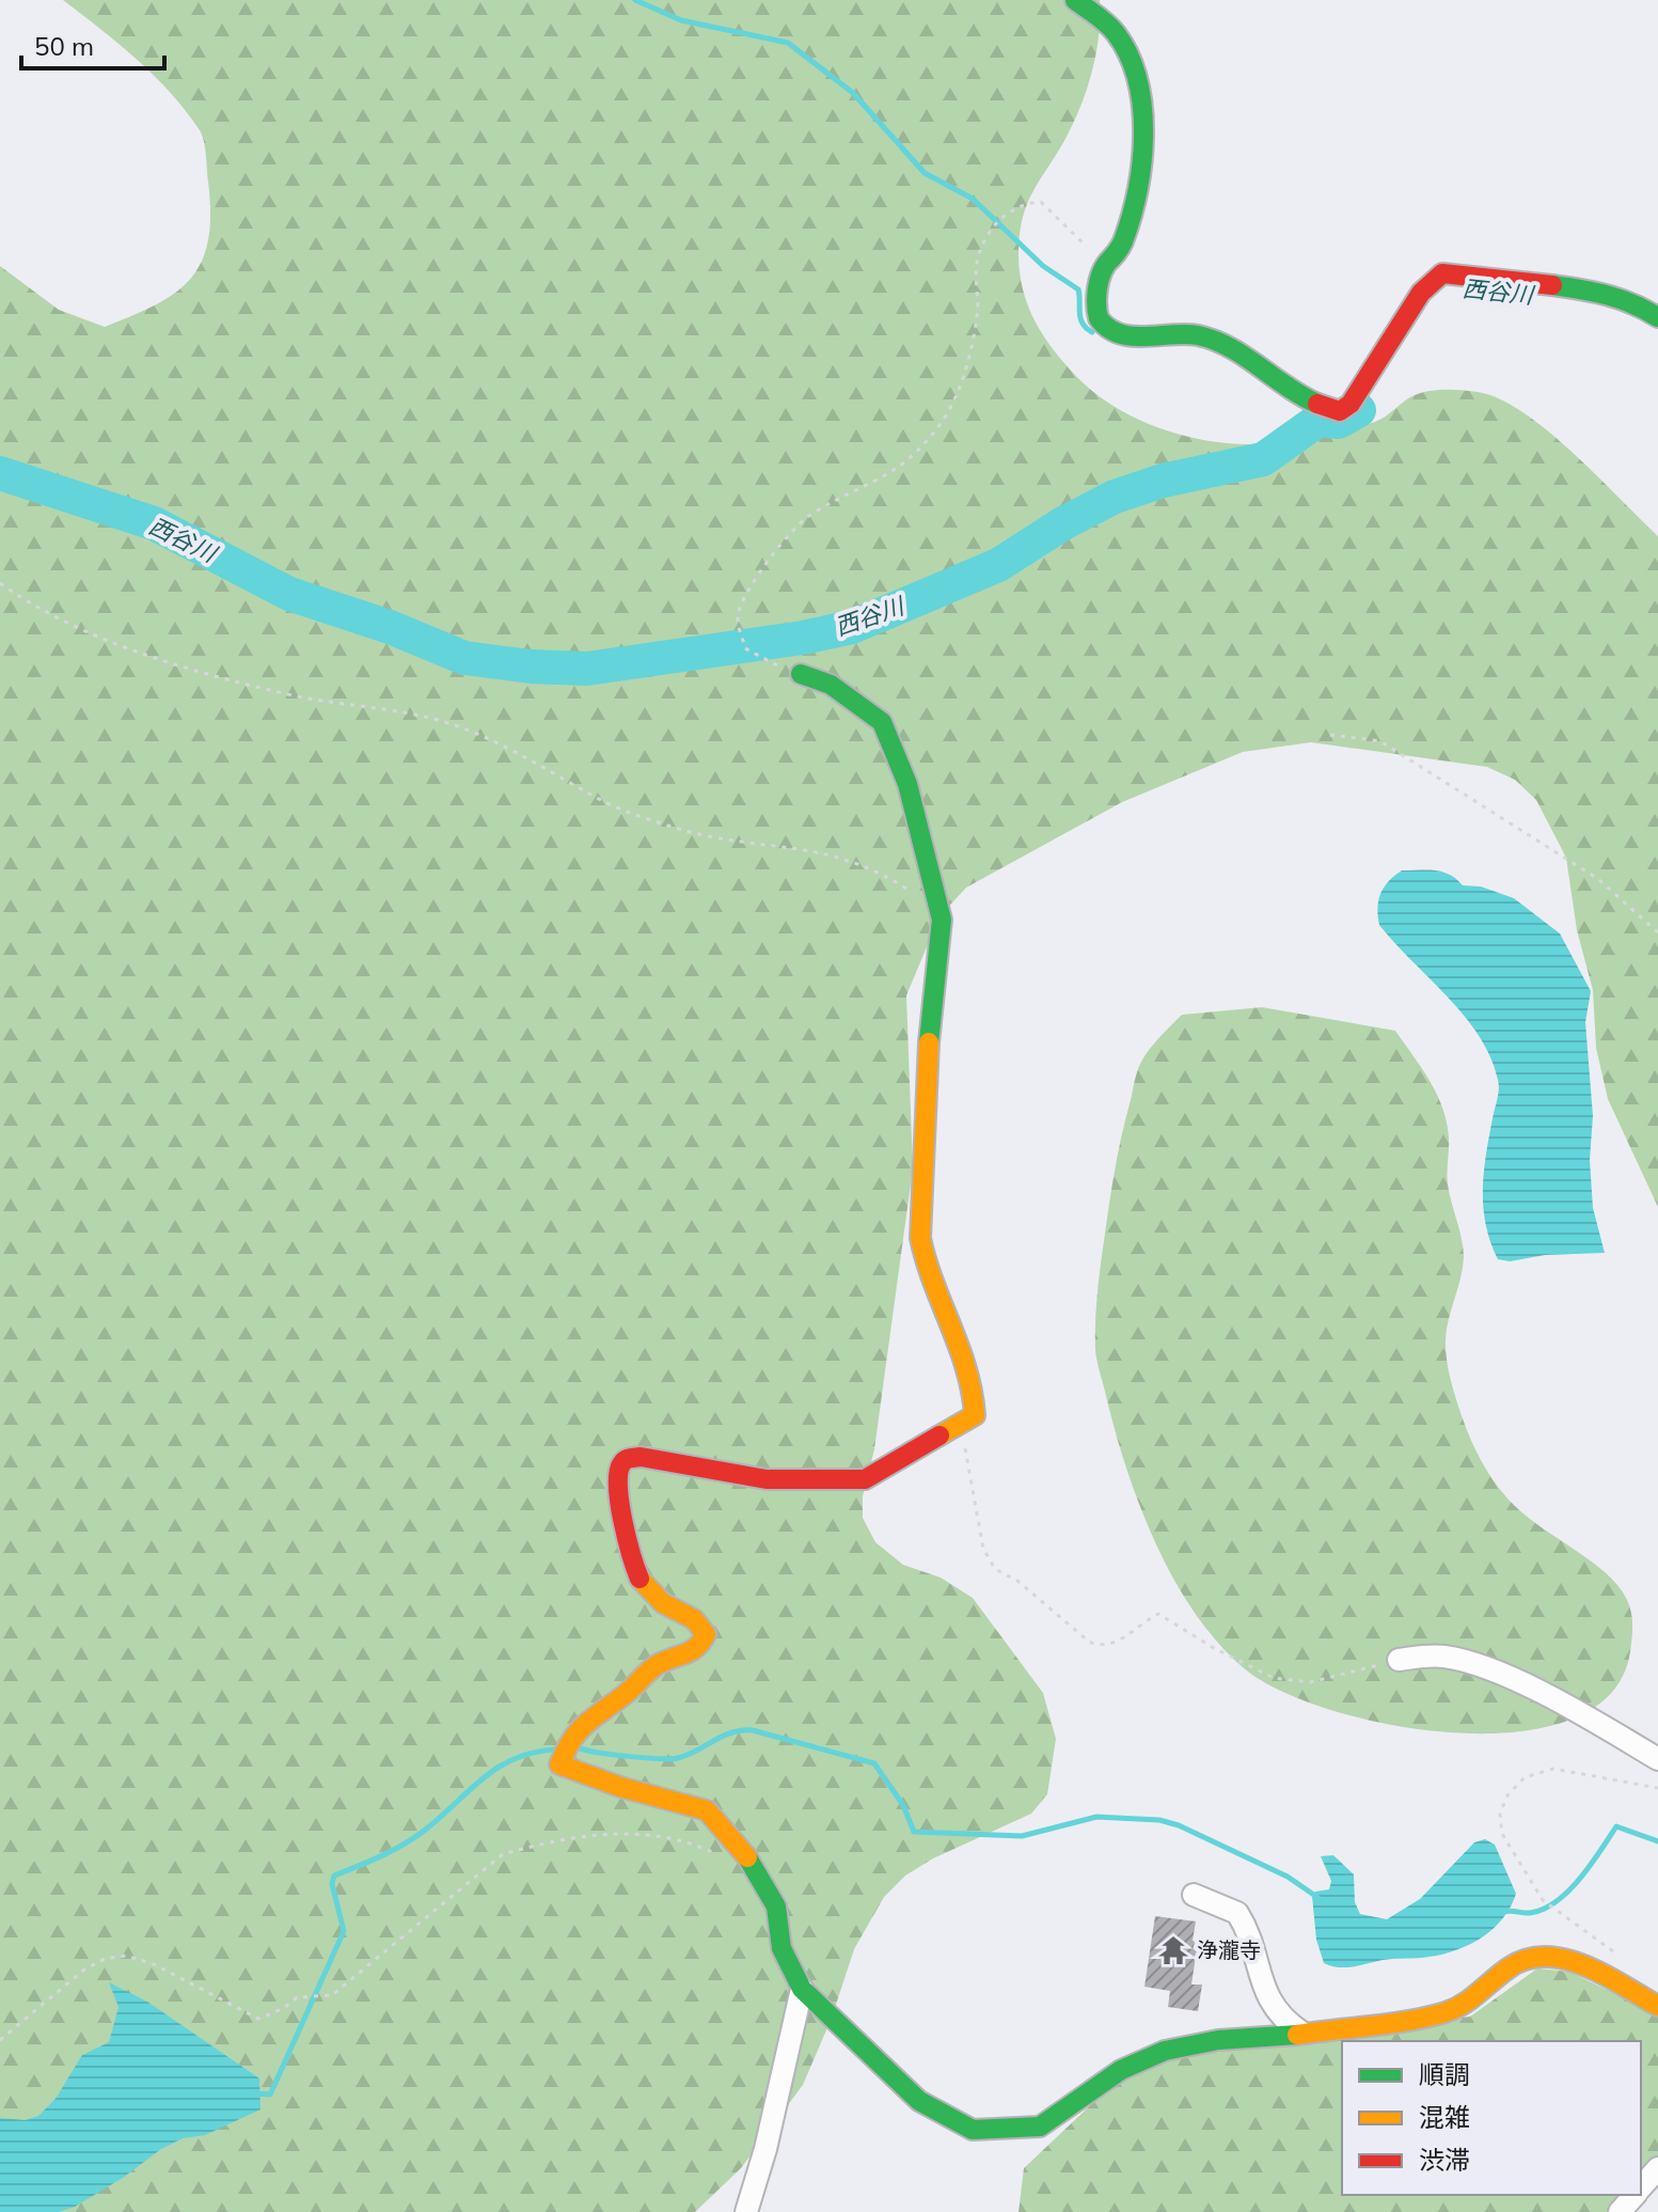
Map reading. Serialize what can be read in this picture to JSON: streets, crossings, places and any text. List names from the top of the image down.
{
  "water": ["西谷川"],
  "places": {
    "temple": ["浄瀧寺"]
  },
  "legend": ["順調", "混雑", "渋滞"],
  "scale_bar": "50 m"
}
